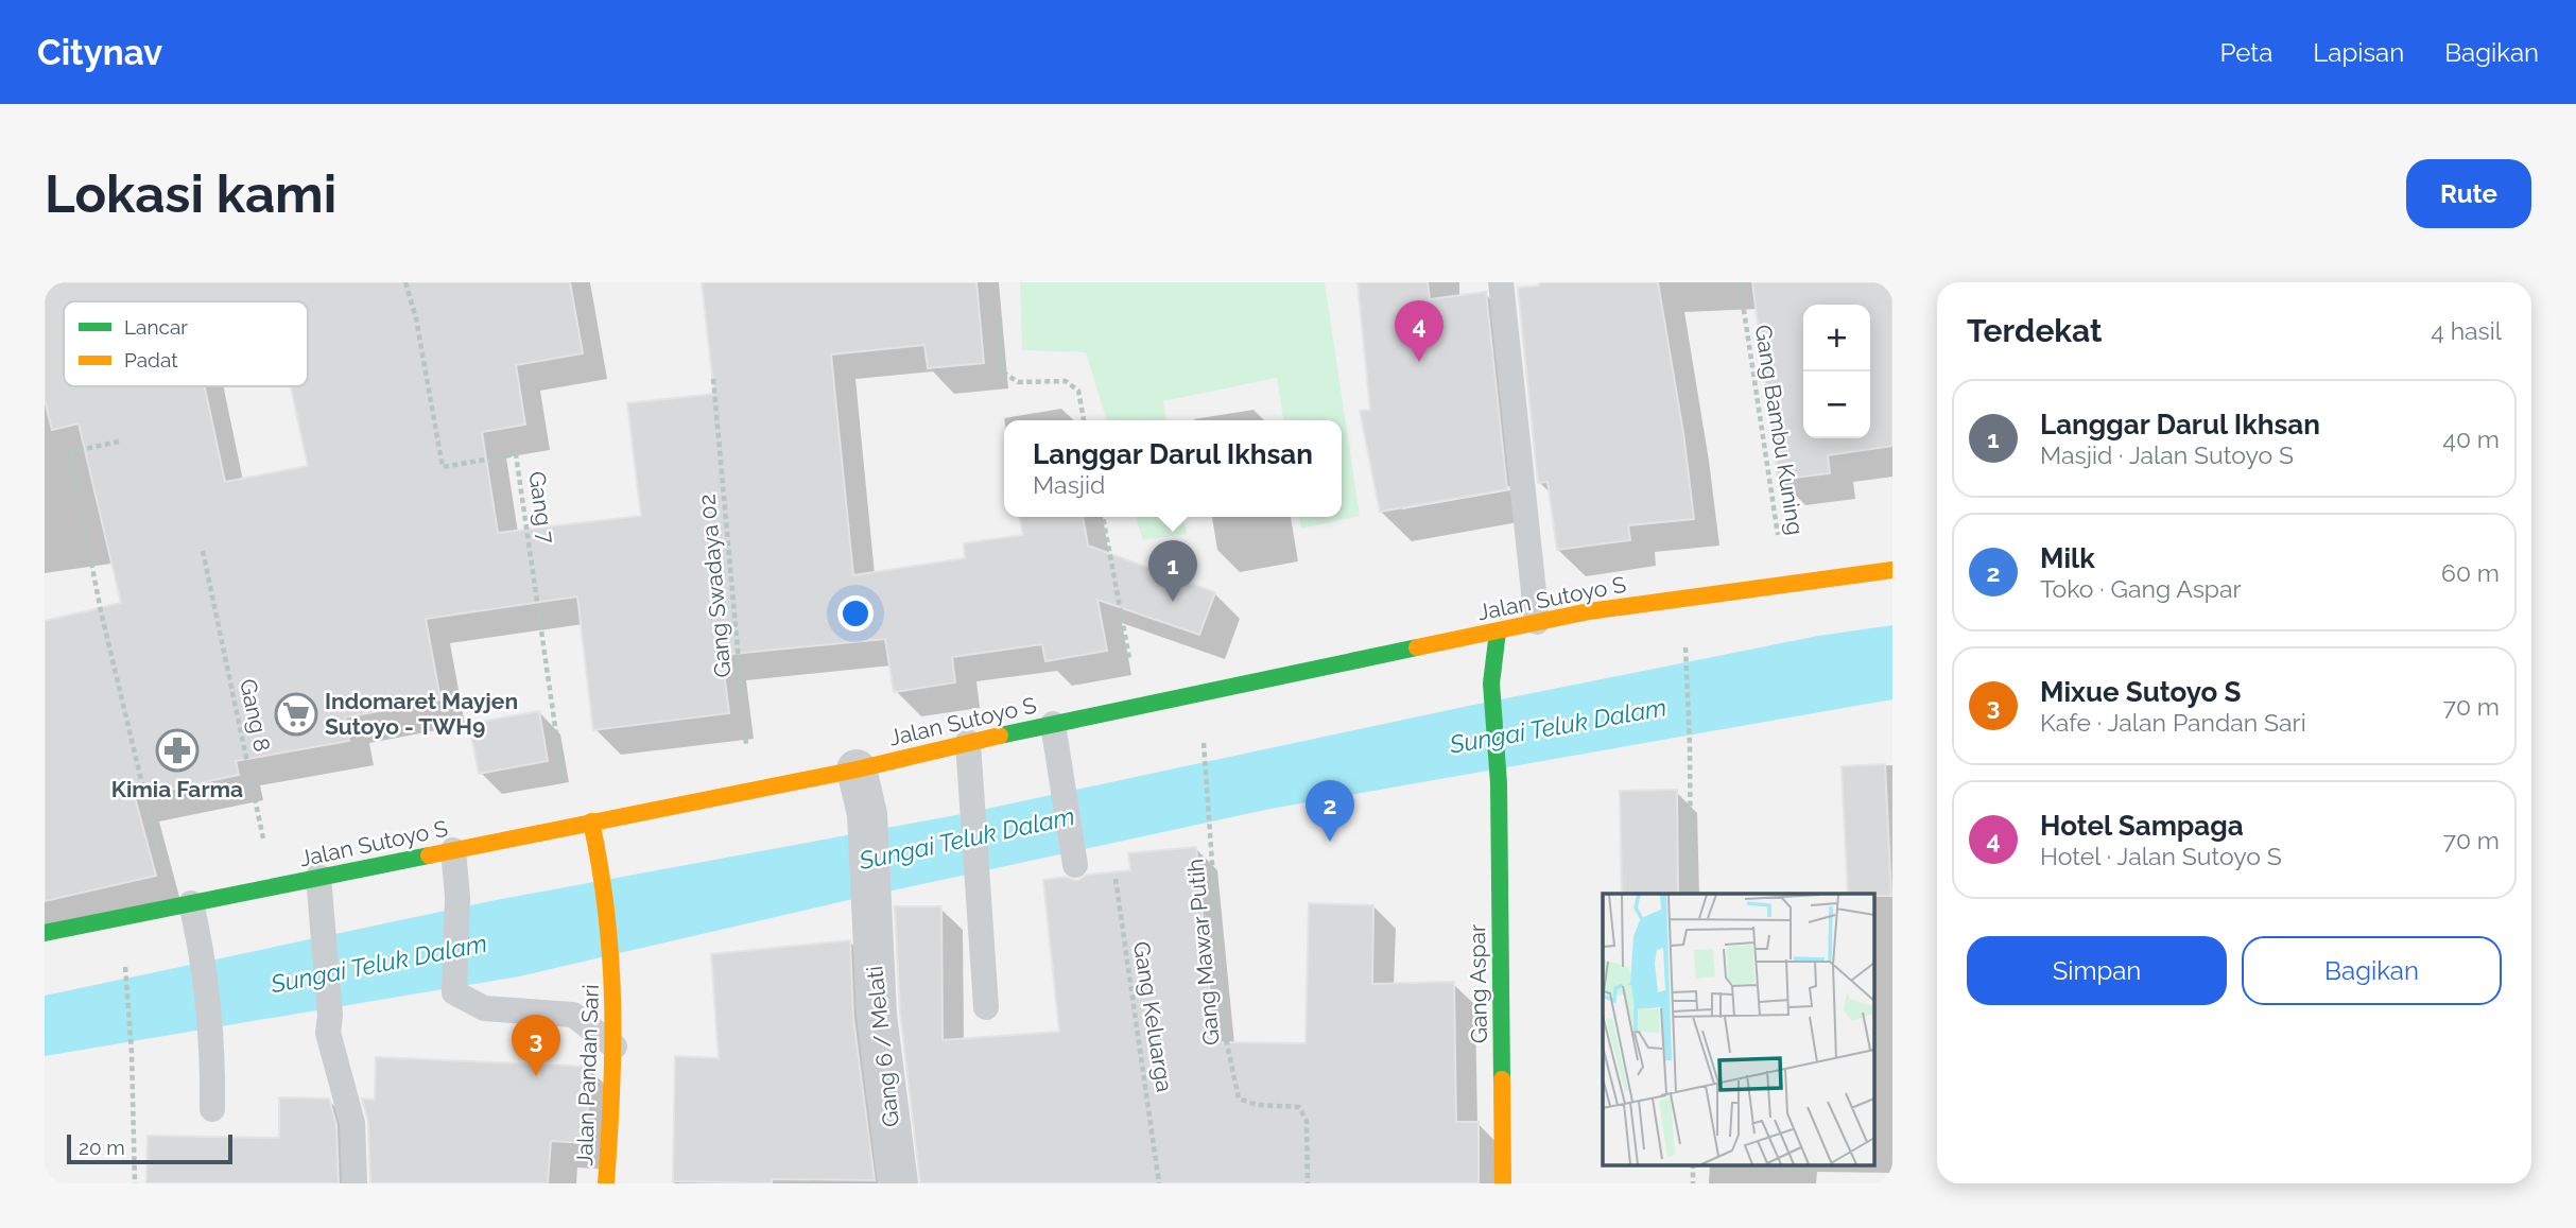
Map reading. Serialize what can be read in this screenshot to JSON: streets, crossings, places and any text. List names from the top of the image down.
{
  "streets": {
    "main road": ["Jalan Sutoyo S", "Gang Aspar", "Jalan Pandan Sari"],
    "street": ["Gang 6 / Melati"],
    "path": [
      "Gang Bambu Kuning",
      "Gang 7",
      "Gang Swadaya 02",
      "Gang 8",
      "Gang Mawar Putih",
      "Gang Keluarga"
    ]
  },
  "crossings": [
    ["Gang Bambu Kuning", "Jalan Sutoyo S"],
    ["Gang 7", "Jalan Sutoyo S"],
    ["Gang Swadaya 02", "Jalan Sutoyo S"],
    ["Jalan Sutoyo S", "Gang 8"],
    ["Jalan Sutoyo S", "Gang Aspar"],
    ["Jalan Sutoyo S", "Gang 6 / Melati"],
    ["Jalan Sutoyo S", "Jalan Pandan Sari"]
  ],
  "water": ["Sungai Teluk Dalam"],
  "places": {
    "supermarket": ["Indomaret Mayjen Sutoyo - TWH9"],
    "pharmacy": ["Kimia Farma"]
  },
  "legend": ["Lancar", "Padat"],
  "scale_bar": "20 m",
  "page": {
    "header": "Citynav",
    "nav": ["Peta", "Lapisan", "Bagikan"],
    "buttons": [
      "Rute",
      ["Simpan", "Bagikan"]
    ],
    "title": "Lokasi kami",
    "heading": ["Terdekat", "4 hasil"],
    "pins": [
      "4",
      "1",
      "2",
      "3"
    ],
    "map_buttons": ["+", "−"],
    "list": [
      {
        "mark": "1",
        "name": "Langgar Darul Ikhsan",
        "note": "Masjid · Jalan Sutoyo S",
        "value": "40 m"
      },
      {
        "mark": "2",
        "name": "Milk",
        "note": "Toko · Gang Aspar",
        "value": "60 m"
      },
      {
        "mark": "3",
        "name": "Mixue Sutoyo S",
        "note": "Kafe · Jalan Pandan Sari",
        "value": "70 m"
      },
      {
        "mark": "4",
        "name": "Hotel Sampaga",
        "note": "Hotel · Jalan Sutoyo S",
        "value": "70 m"
      }
    ],
    "popup": ["Langgar Darul Ikhsan", "Masjid"],
    "scale": "20 m"
  }
}
